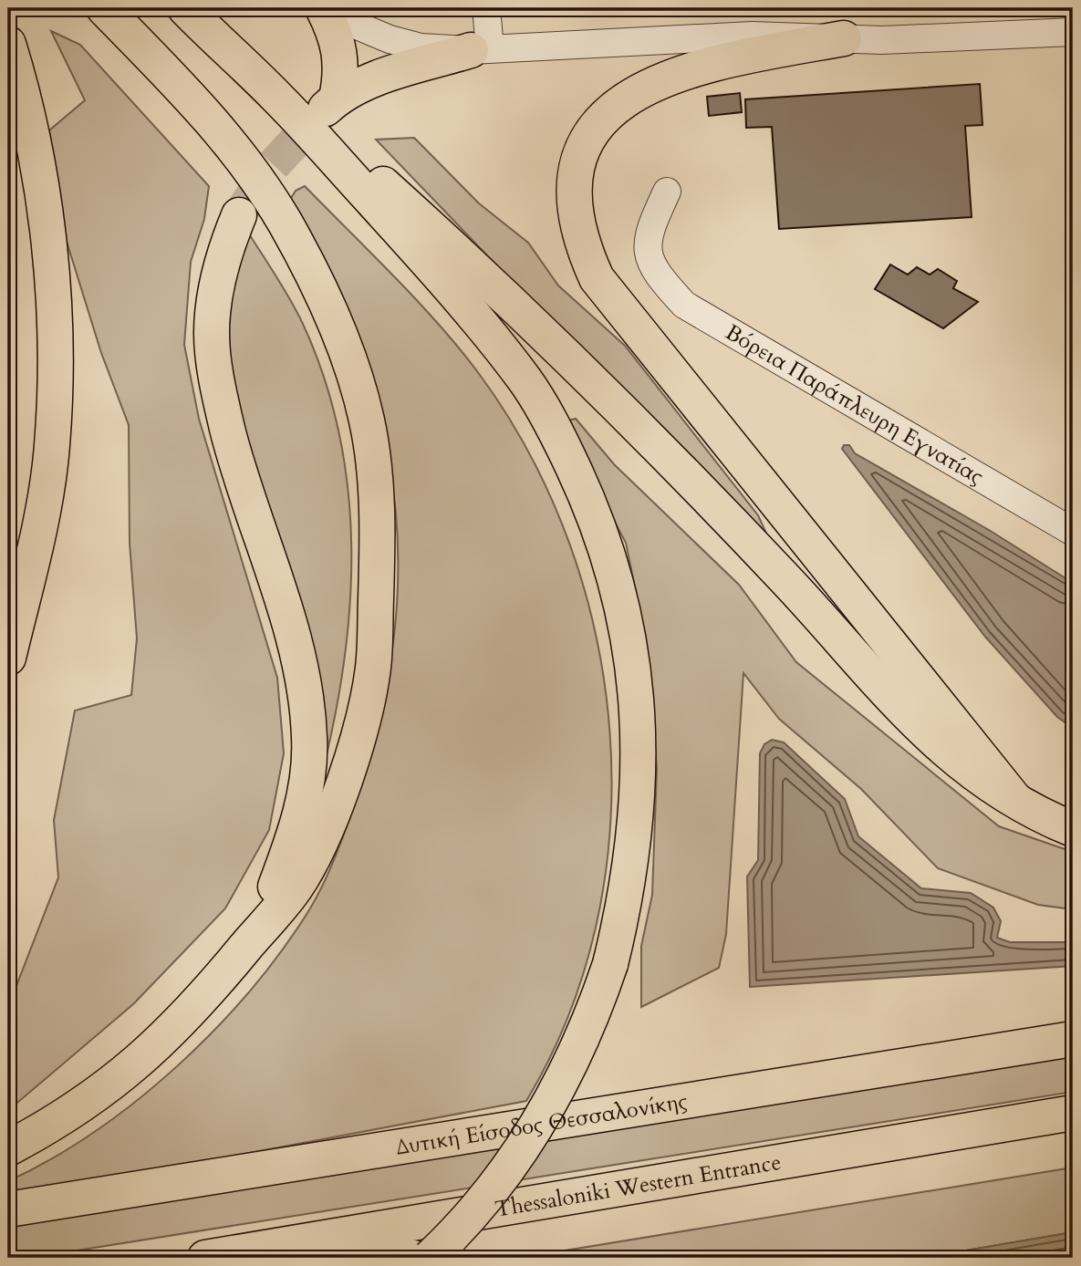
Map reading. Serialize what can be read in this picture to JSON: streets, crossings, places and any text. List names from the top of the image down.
{
  "streets": {
    "highway": ["Δυτική Είσοδος Θεσσαλονίκης", "Thessaloniki Western Entrance"],
    "street": ["Βόρεια Παράπλευρη Εγνατίας"]
  }
}
